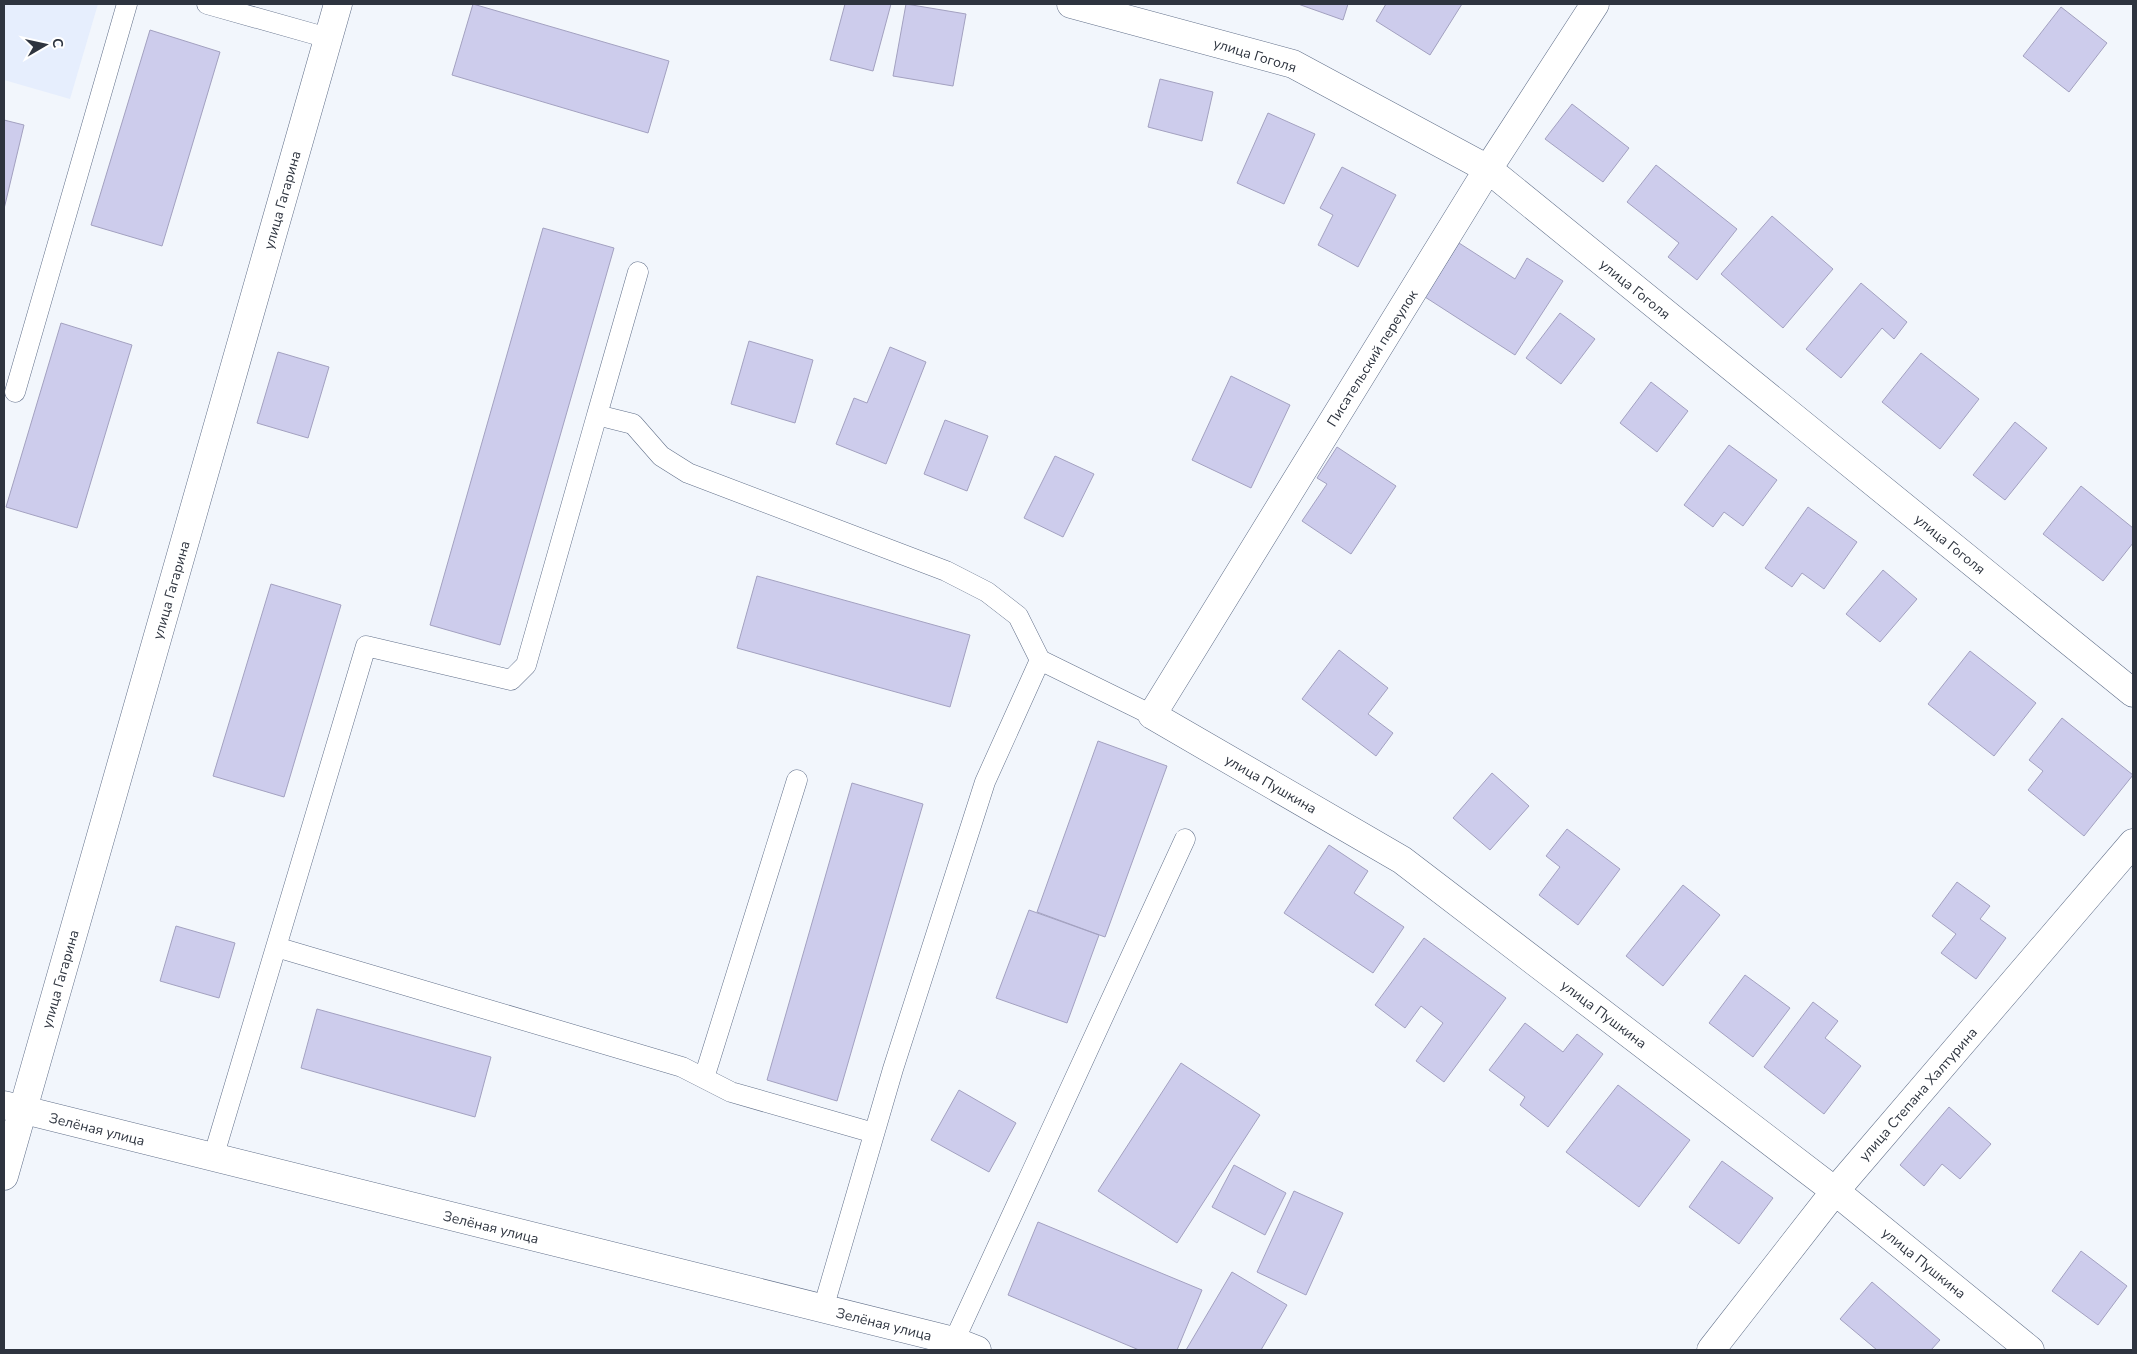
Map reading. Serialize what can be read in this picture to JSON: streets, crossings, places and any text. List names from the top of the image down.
{
  "streets": {
    "street": [
      "улица Гоголя",
      "улица Гагарина",
      "Писательский переулок",
      "улица Пушкина",
      "улица Степана Халтурина",
      "Зелёная улица"
    ]
  },
  "crossings": [
    ["улица Гоголя", "Писательский переулок"],
    ["улица Гагарина", "Зелёная улица"],
    ["Писательский переулок", "улица Пушкина"],
    ["улица Пушкина", "улица Степана Халтурина"]
  ],
  "north": "right"
}
